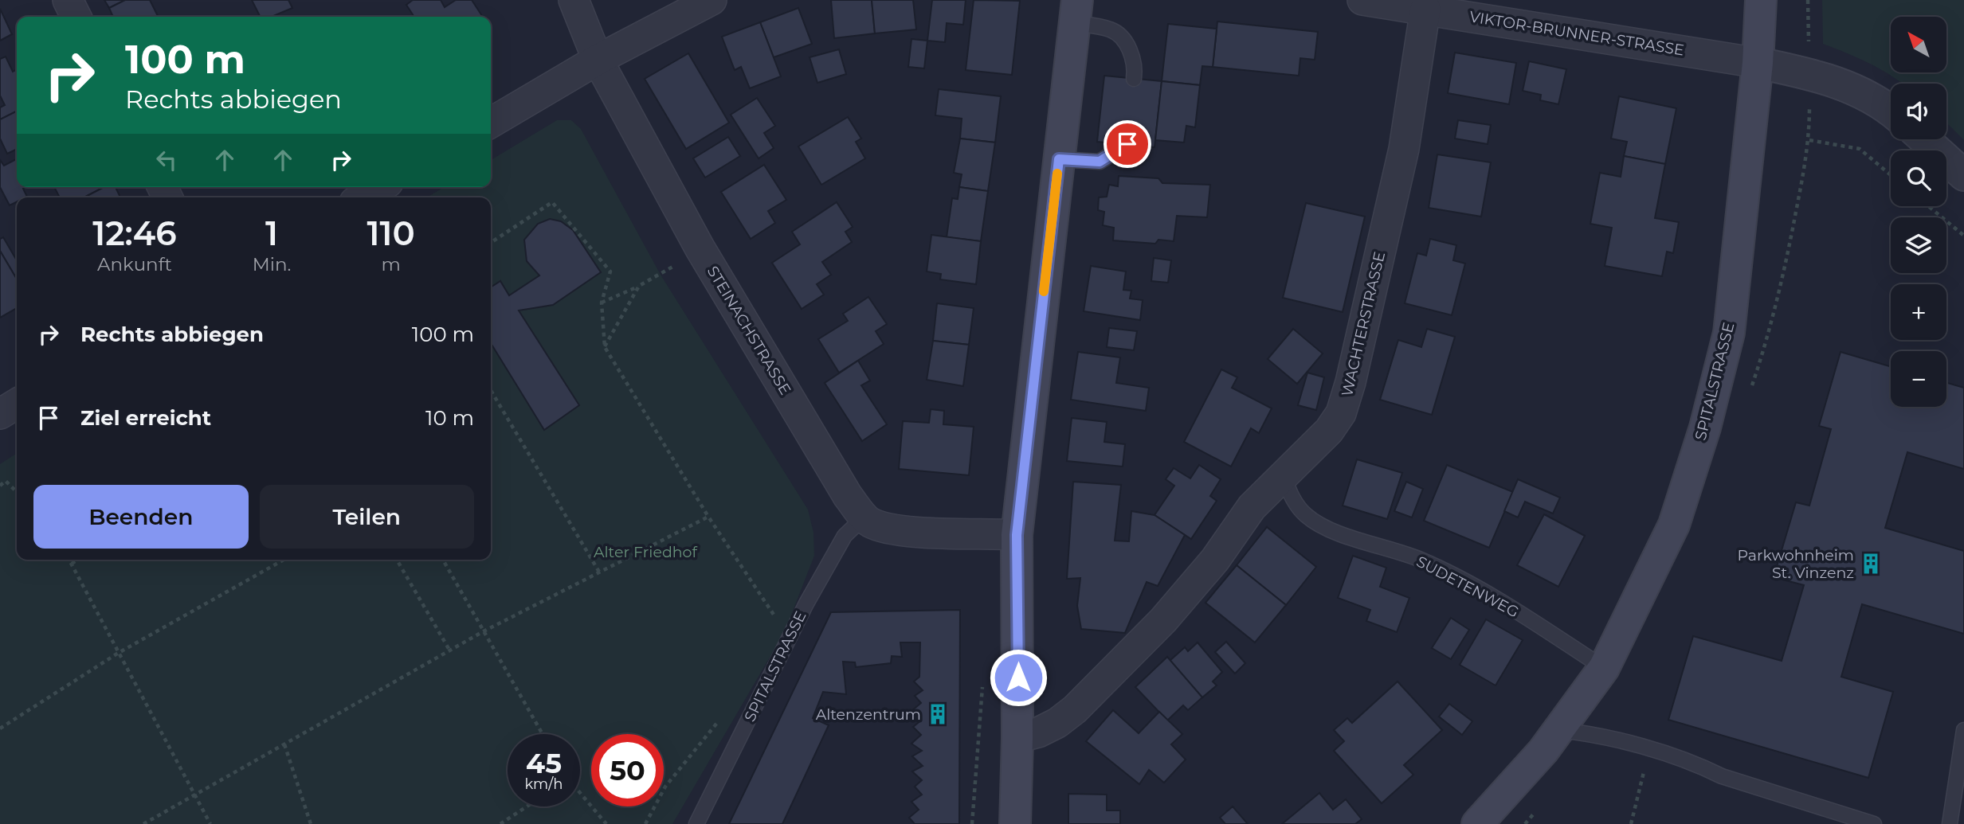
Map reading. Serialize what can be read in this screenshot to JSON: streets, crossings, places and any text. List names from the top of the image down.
{
  "streets": {
    "main road": ["SPITALSTRASSE"],
    "street": ["VIKTOR-BRUNNER-STRASSE", "WACHTERSTRASSE", "STEINACHSTRASSE"],
    "lane": ["SUDETENWEG"]
  },
  "crossings": [
    ["VIKTOR-BRUNNER-STRASSE", "WACHTERSTRASSE"],
    ["VIKTOR-BRUNNER-STRASSE", "SPITALSTRASSE"],
    ["WACHTERSTRASSE", "SUDETENWEG"],
    ["STEINACHSTRASSE", "SPITALSTRASSE"],
    ["SPITALSTRASSE", "SUDETENWEG"]
  ],
  "parks": ["Alter Friedhof"],
  "places": {
    "building": ["Parkwohnheim St. Vinzenz", "Altenzentrum"]
  },
  "north": "top left",
  "page": {
    "map_buttons": ["+", "−"],
    "turn": ["100 m", "Rechts abbiegen"],
    "eta": [
      "12:46",
      "Ankunft",
      "1",
      "Min.",
      "110",
      "m"
    ],
    "list": [
      {
        "name": "Rechts abbiegen",
        "value": "100 m"
      },
      {
        "name": "Ziel erreicht",
        "value": "10 m"
      }
    ],
    "buttons": ["Beenden", "Teilen"],
    "speed": "45 km/h",
    "limit": "50"
  }
}
